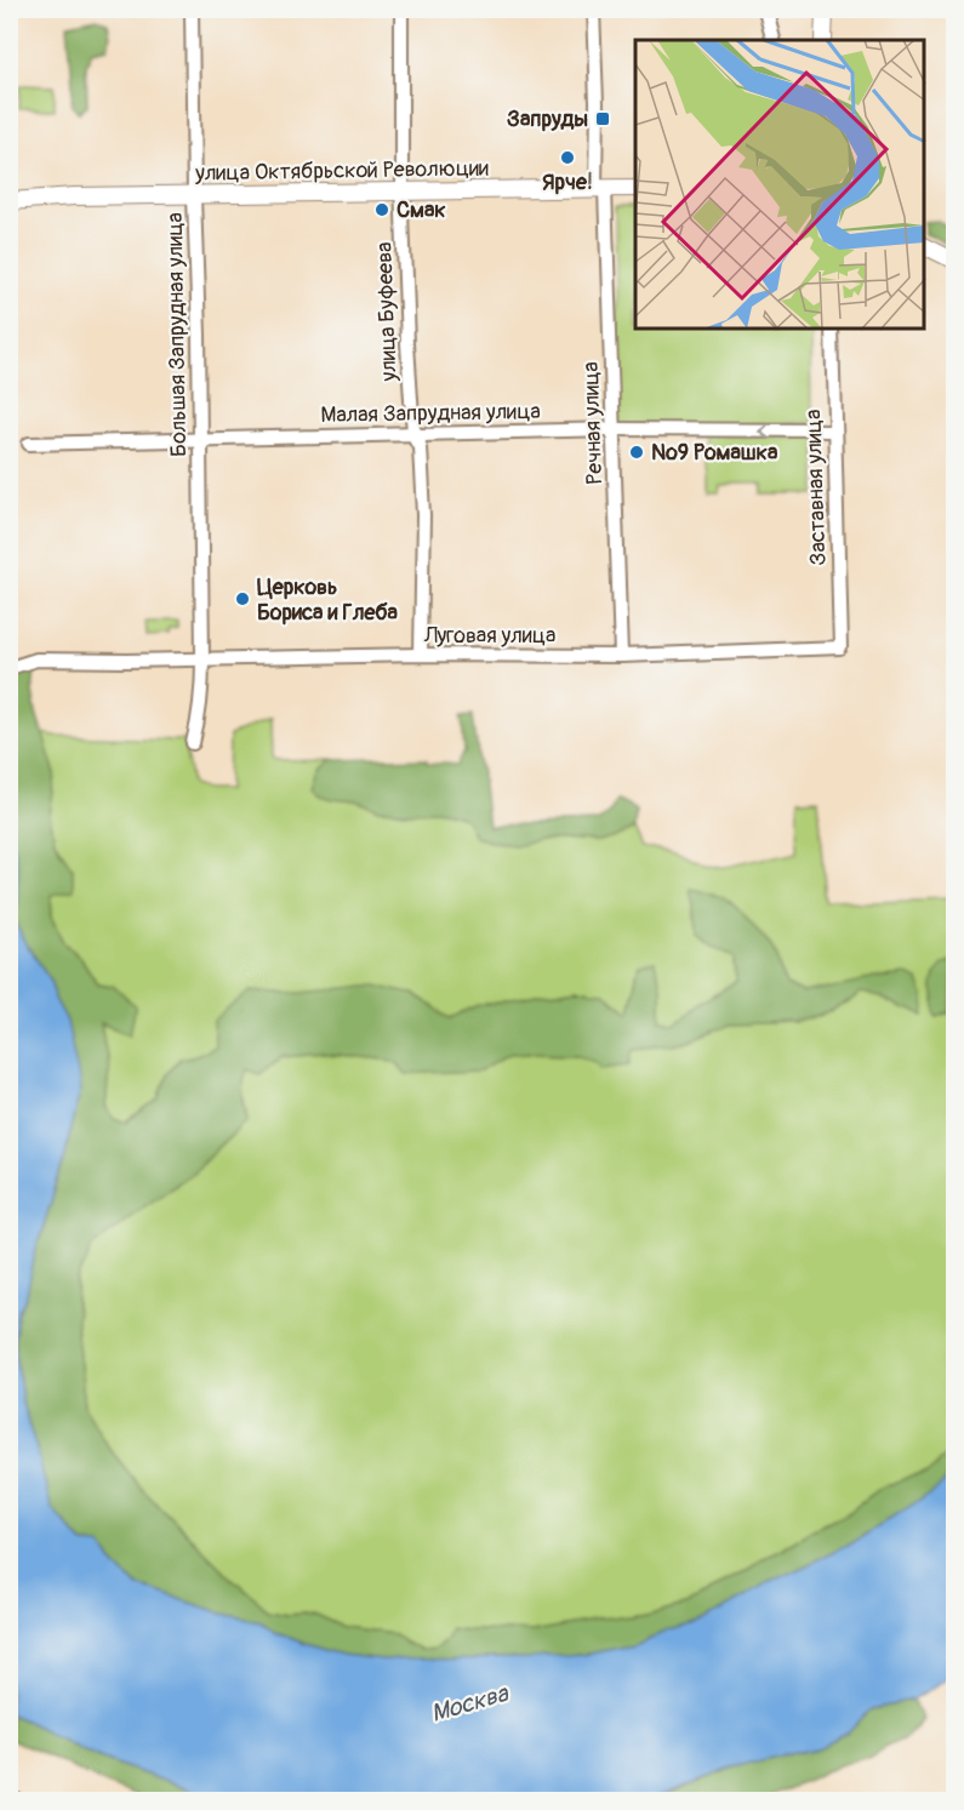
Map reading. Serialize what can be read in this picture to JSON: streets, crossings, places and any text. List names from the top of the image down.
{
  "streets": {
    "main road": ["улица Октябрьской Революции"],
    "street": [
      "улица Буфеева",
      "Большая Запрудная улица",
      "Малая Запрудная улица",
      "Речная улица",
      "Заставная улица",
      "Луговая улица"
    ]
  },
  "crossings": [
    ["улица Октябрьской Революции", "улица Буфеева"],
    ["улица Октябрьской Революции", "Большая Запрудная улица"],
    ["улица Октябрьской Революции", "Речная улица"],
    ["улица Буфеева", "Малая Запрудная улица"],
    ["улица Буфеева", "Луговая улица"],
    ["Большая Запрудная улица", "Малая Запрудная улица"],
    ["Большая Запрудная улица", "Луговая улица"],
    ["Малая Запрудная улица", "Речная улица"],
    ["Малая Запрудная улица", "Заставная улица"],
    ["Речная улица", "Луговая улица"],
    ["Заставная улица", "Луговая улица"]
  ],
  "water": ["Москва"],
  "places": {
    "transit": ["Запруды"],
    "other": [
      "Ярче!",
      "Смак",
      "№9 Ромашка",
      "Церковь Бориса и Глеба"
    ]
  }
}
